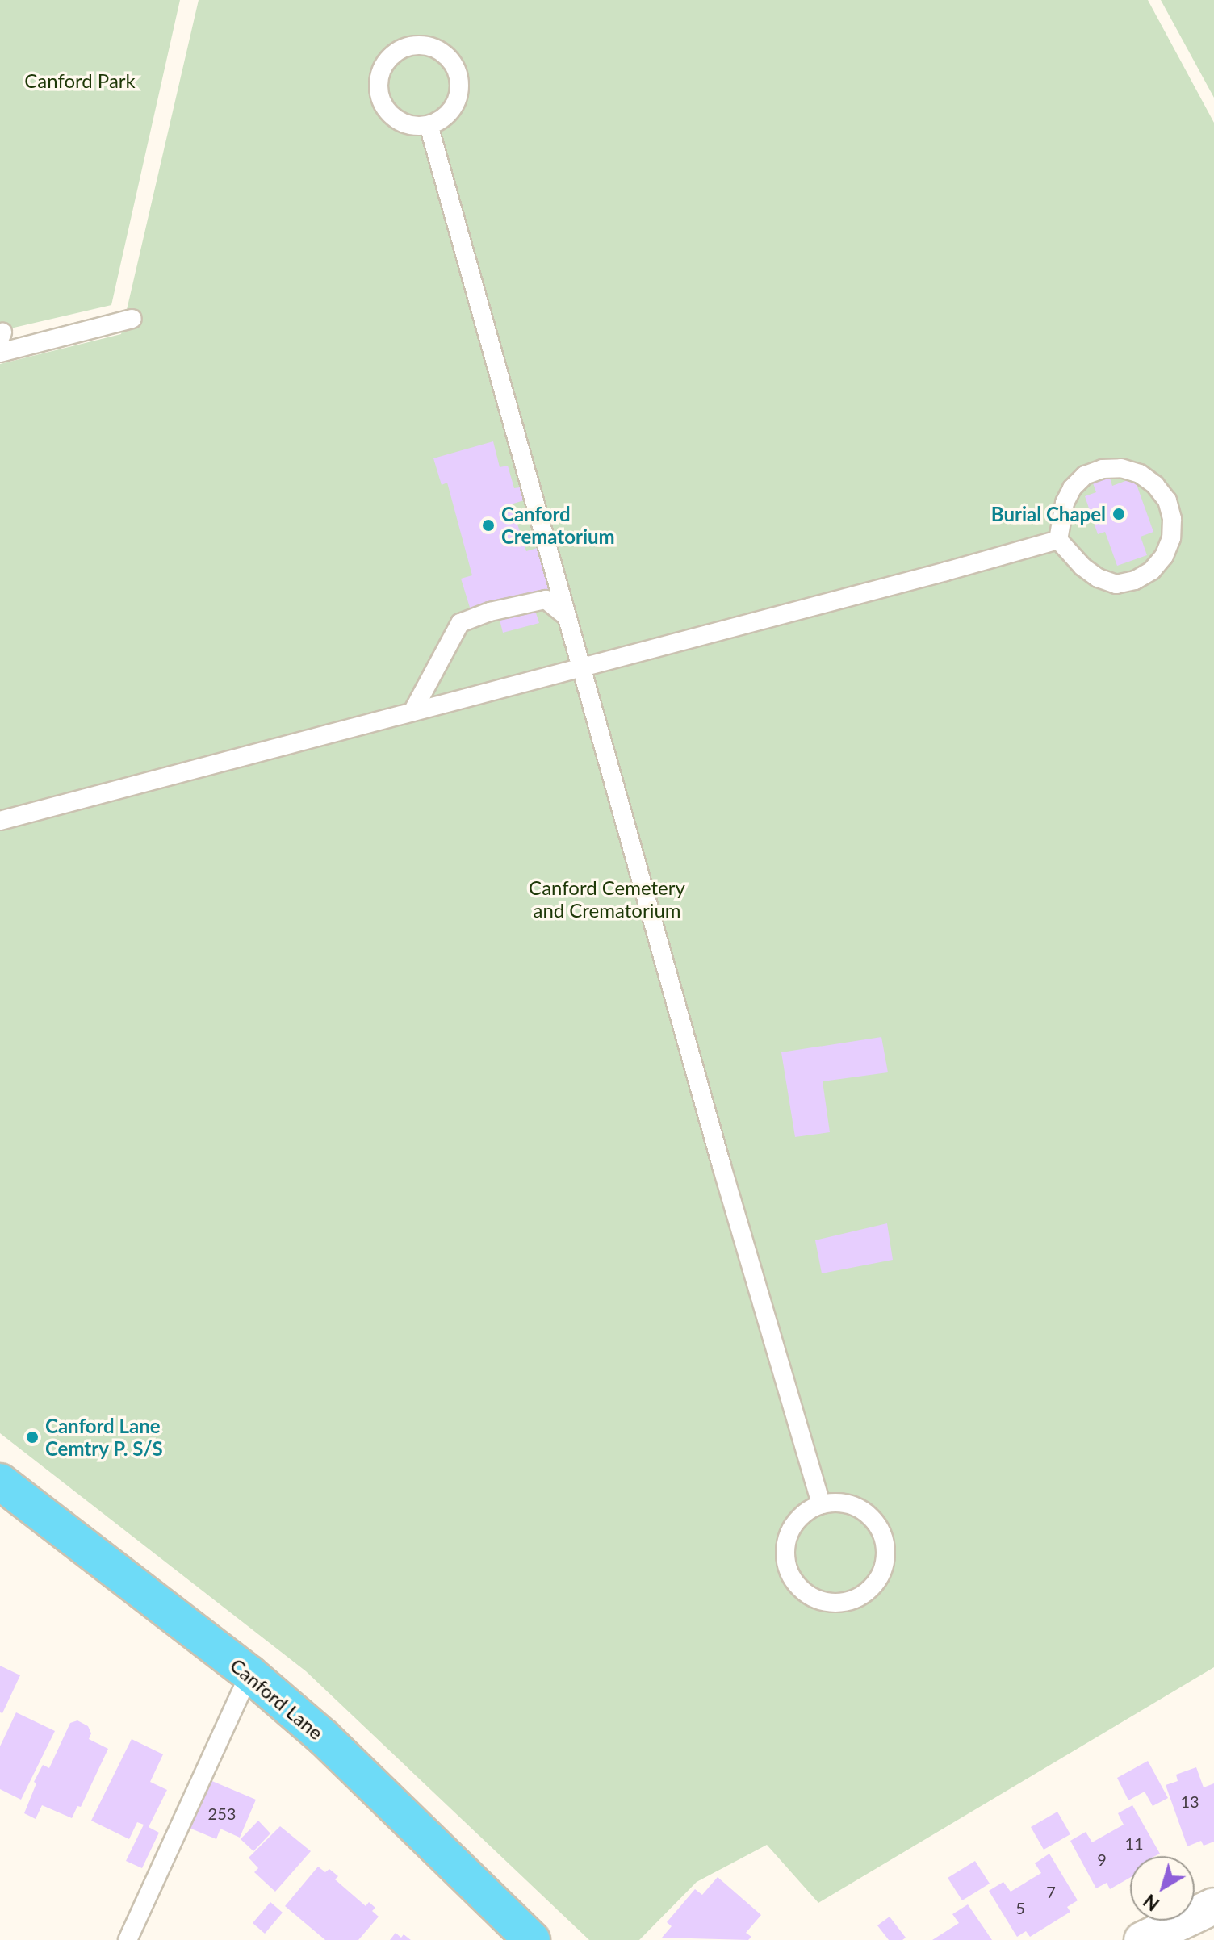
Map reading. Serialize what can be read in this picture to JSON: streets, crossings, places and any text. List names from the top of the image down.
{
  "streets": {
    "main road": ["Canford Lane"]
  },
  "parks": ["Canford Park", "Canford Cemetery and Crematorium"],
  "places": ["Burial Chapel", "Canford Crematorium", "Canford Lane Cemtry P. S/S"],
  "house_numbers": [
    "13",
    "253",
    "11",
    "9",
    "7",
    "5"
  ],
  "north": "bottom left"
}
